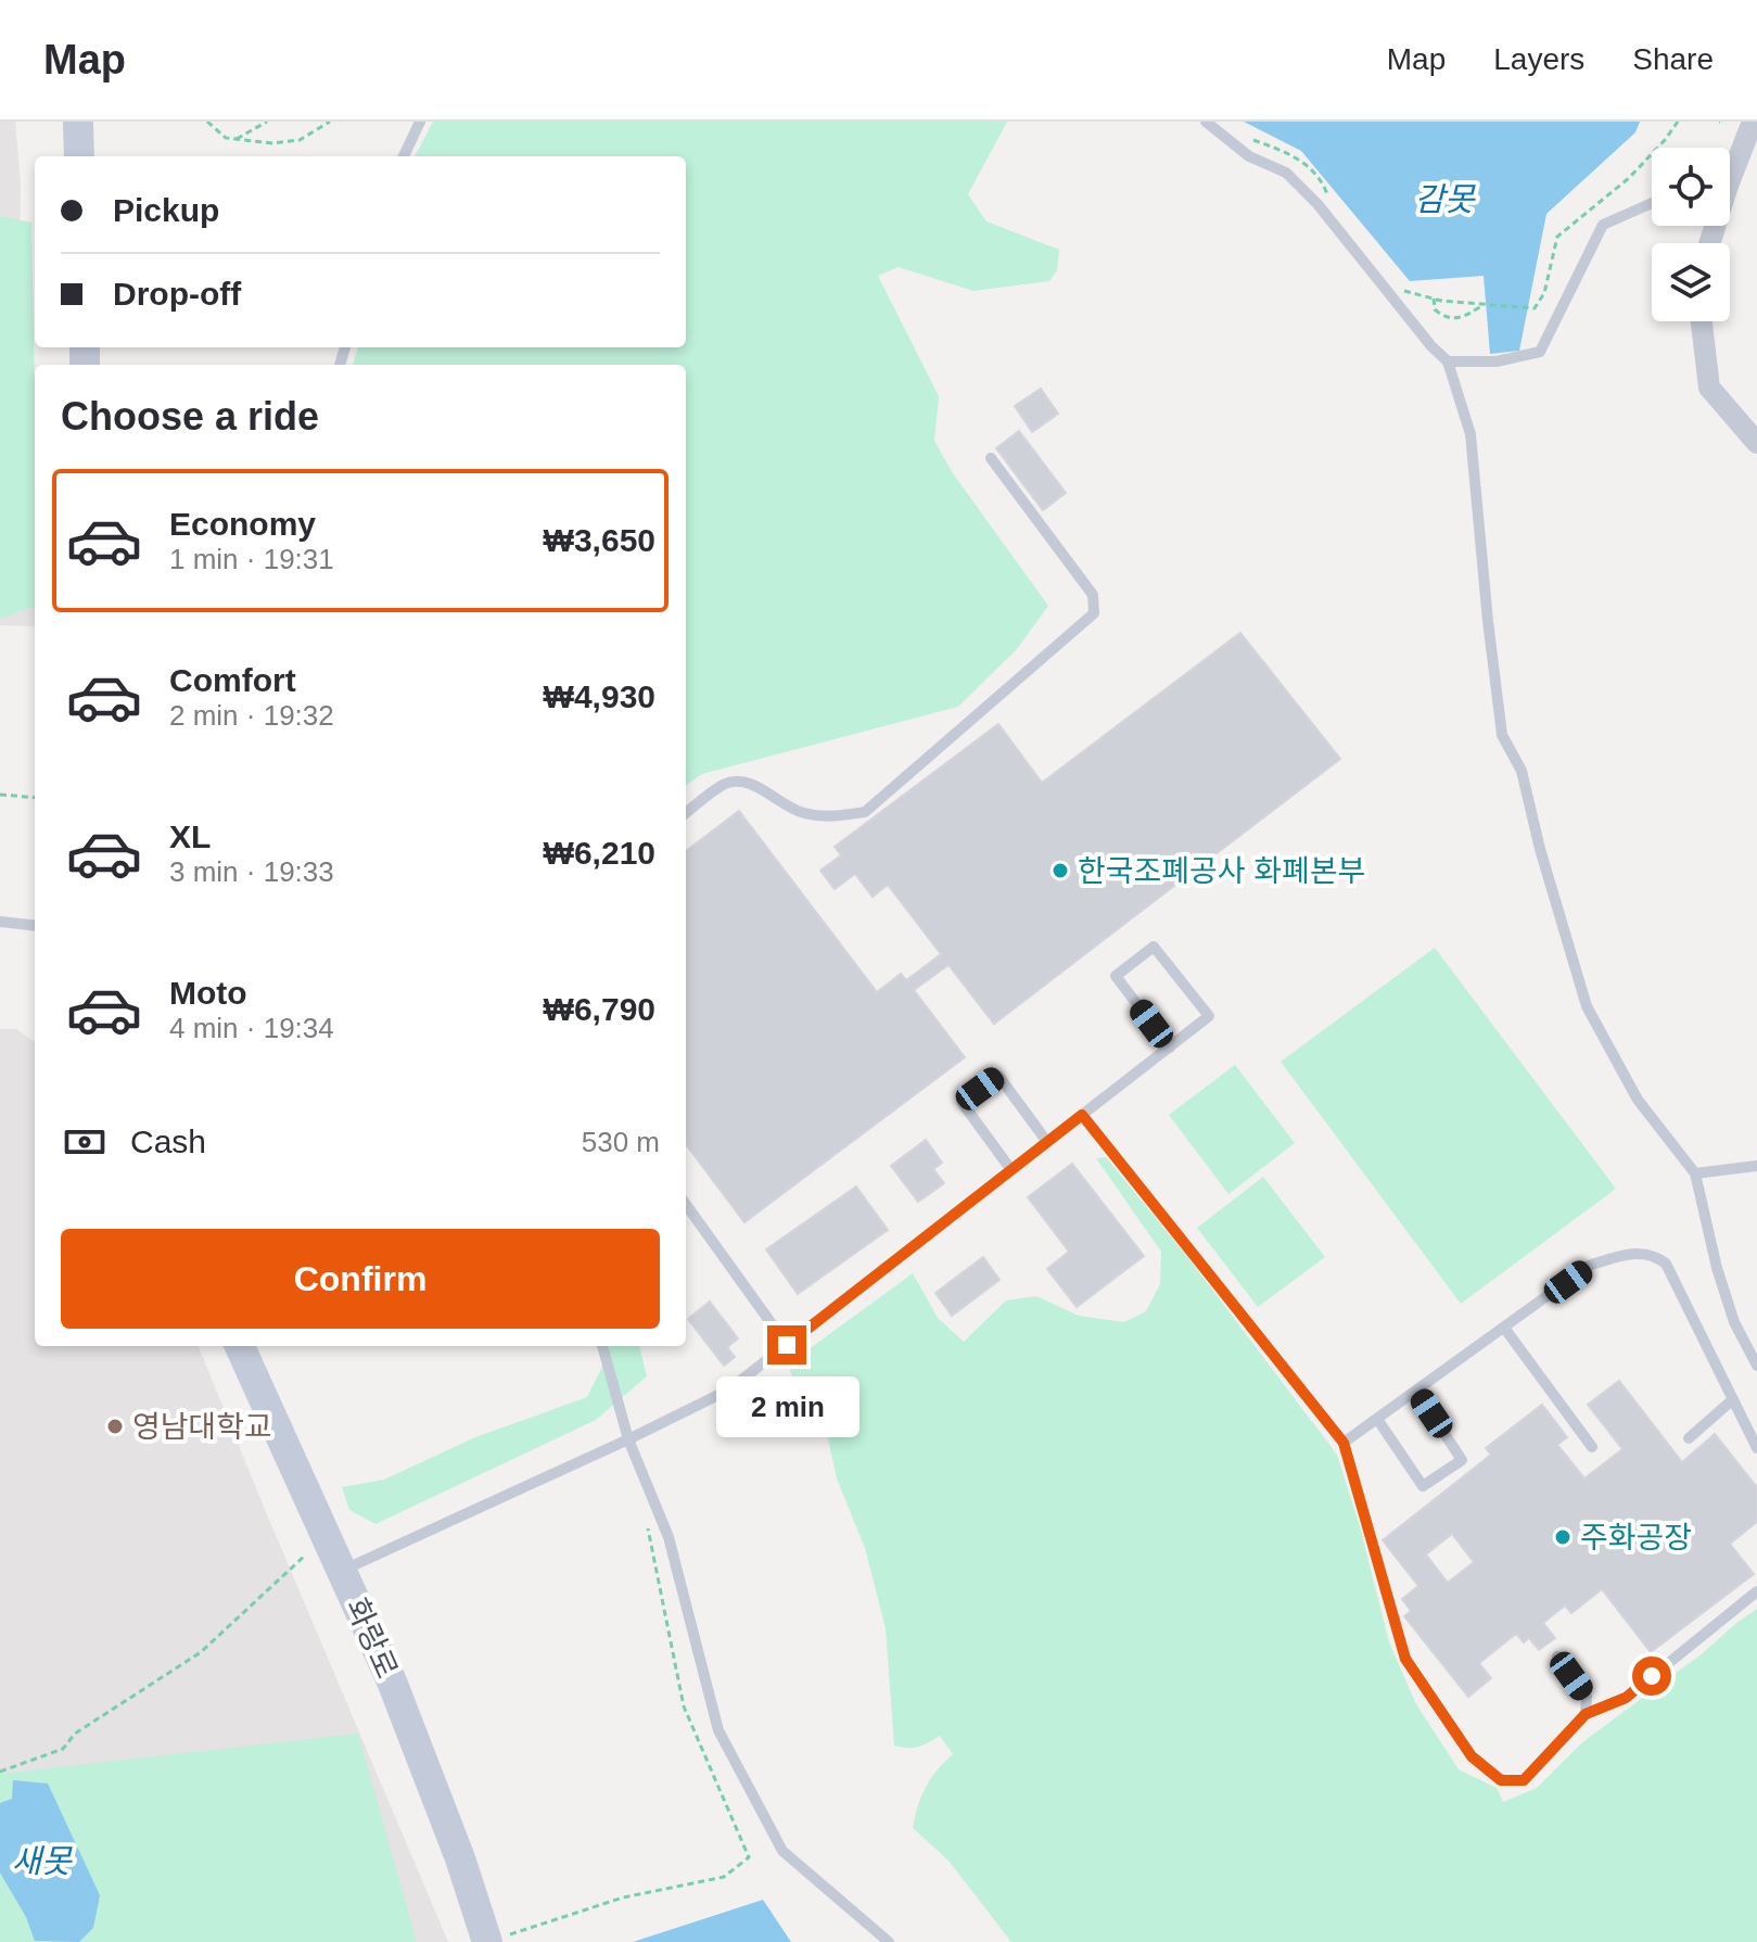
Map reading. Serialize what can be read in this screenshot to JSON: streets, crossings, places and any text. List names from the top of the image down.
{
  "streets": {
    "street": ["화랑로"]
  },
  "water": ["감못", "새못"],
  "places": ["한국조폐공사 화폐본부", "영남대학교", "주화공장"],
  "page": {
    "header": "Map",
    "nav": ["Map", "Layers", "Share"],
    "banner": ["Pickup", "Drop-off"],
    "heading": "Choose a ride",
    "list": [
      {
        "name": "Economy",
        "note": "1 min · 19:31",
        "value": "₩3,650"
      },
      {
        "name": "Comfort",
        "note": "2 min · 19:32",
        "value": "₩4,930"
      },
      {
        "name": "XL",
        "note": "3 min · 19:33",
        "value": "₩6,210"
      },
      {
        "name": "Moto",
        "note": "4 min · 19:34",
        "value": "₩6,790"
      }
    ],
    "pay": ["Cash", "530 m"],
    "buttons": "Confirm",
    "bubble": "2 min"
  }
}
